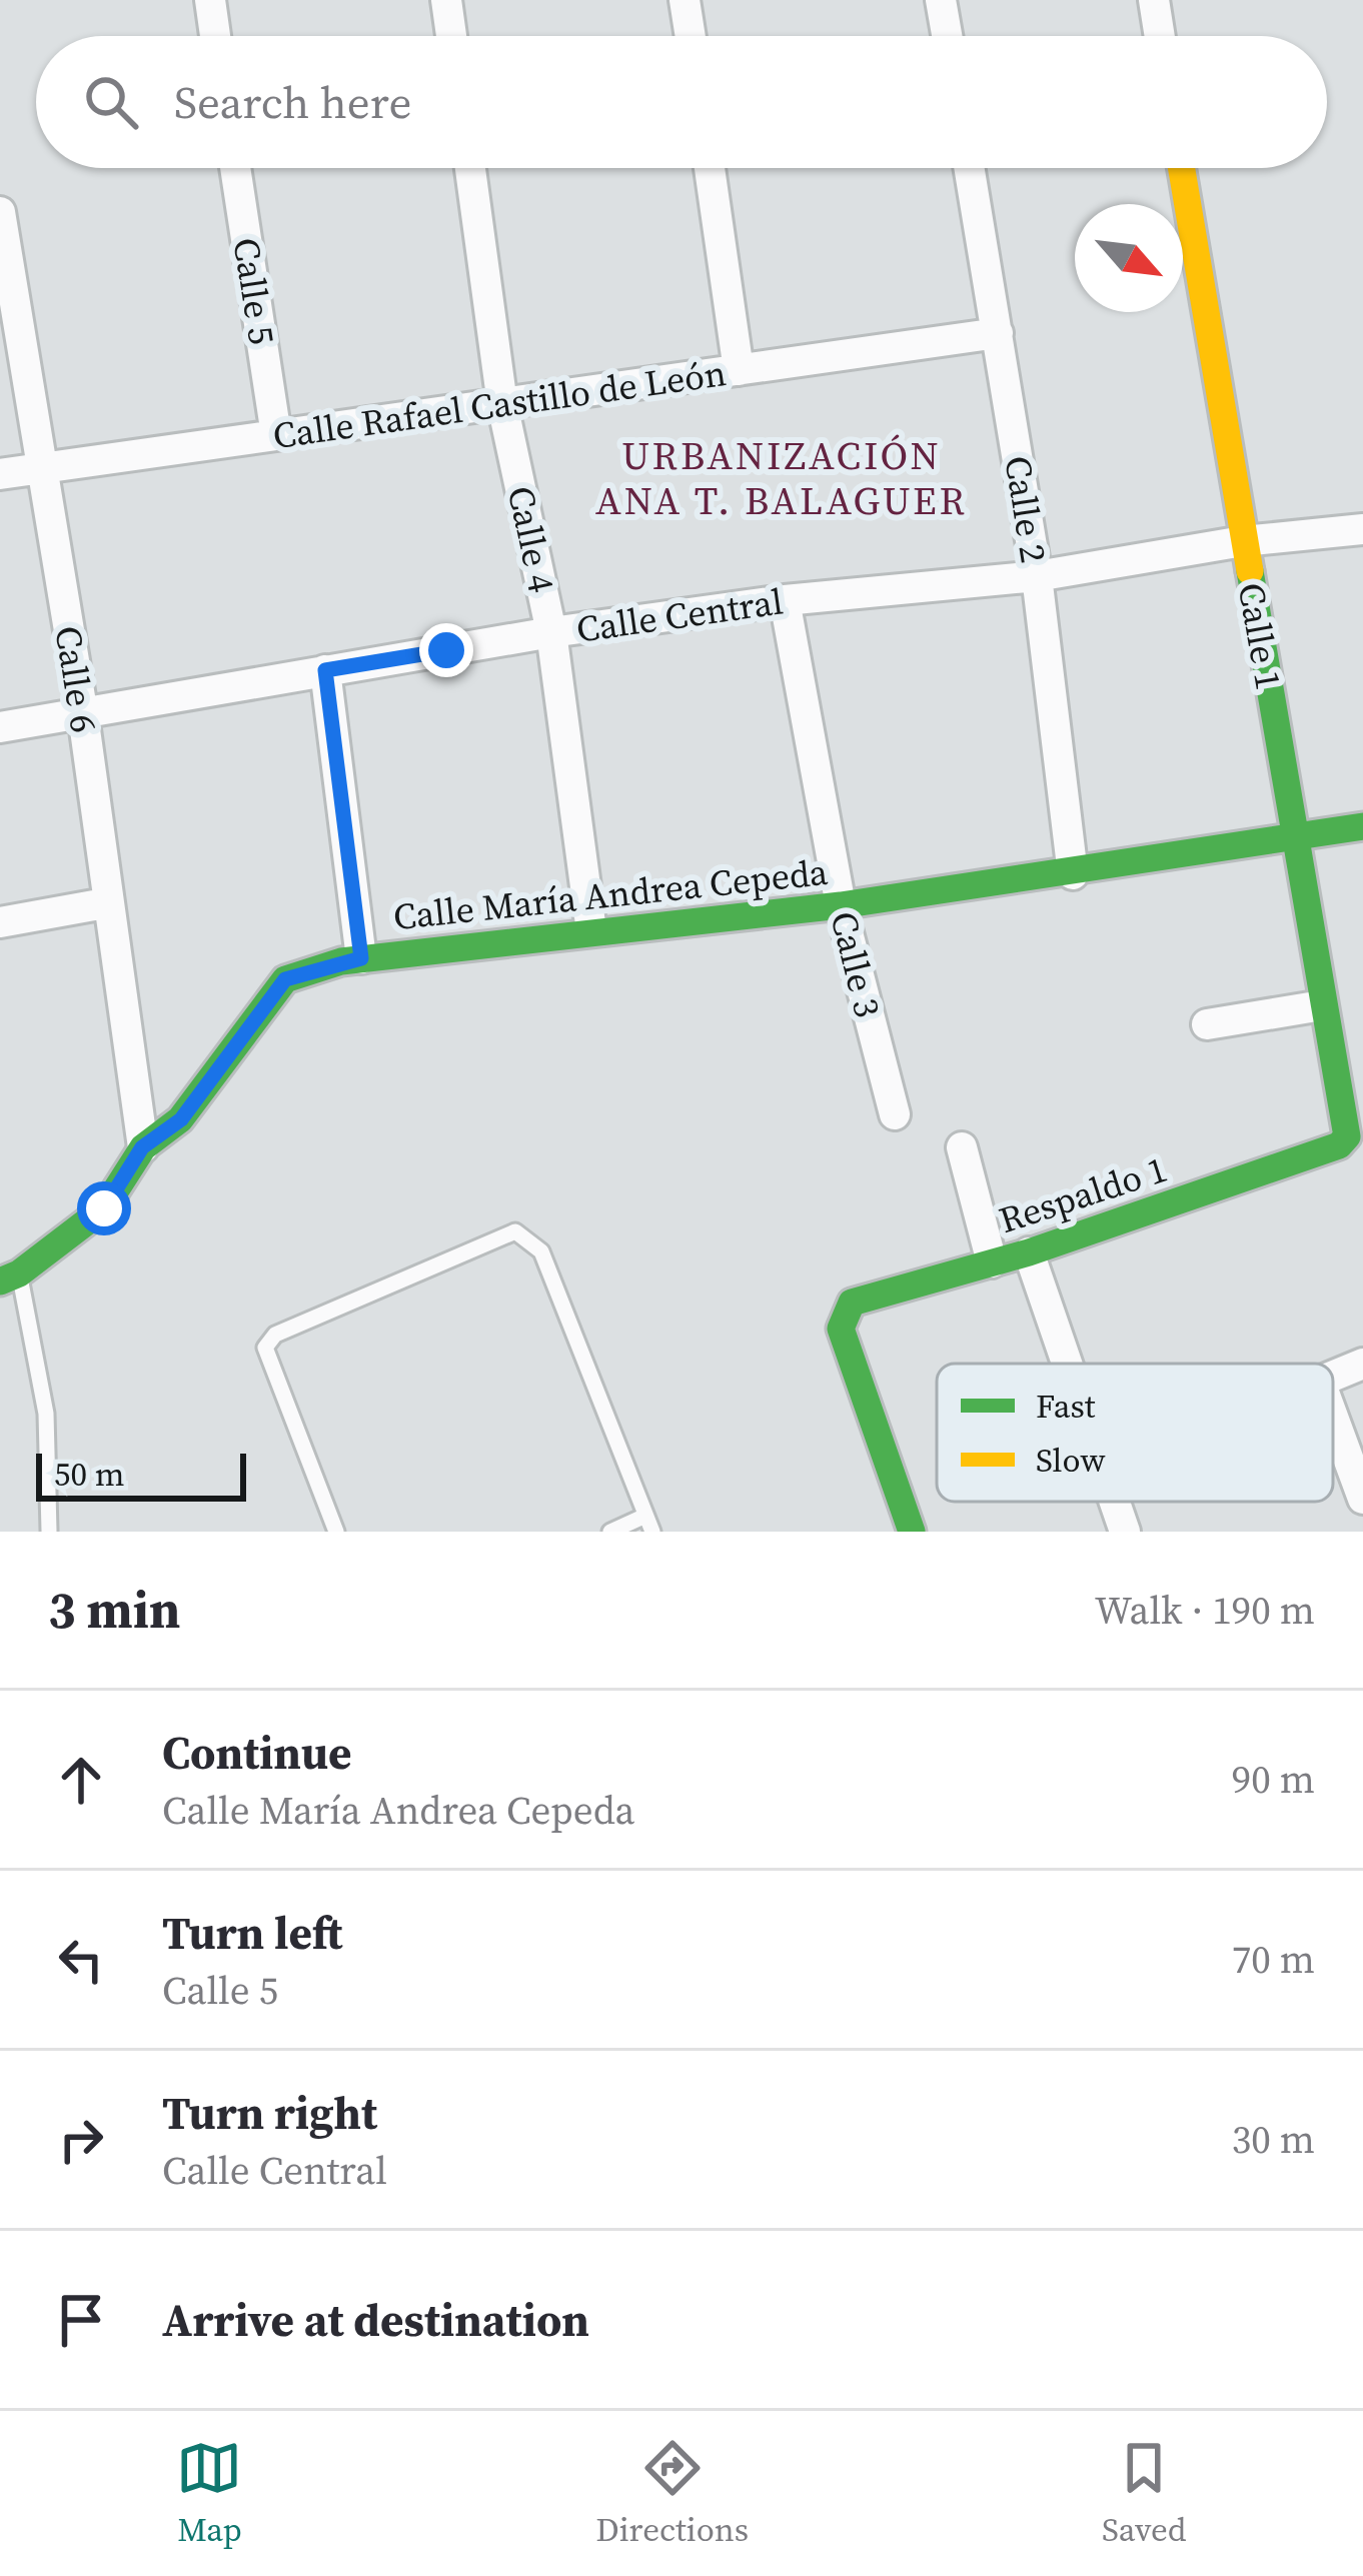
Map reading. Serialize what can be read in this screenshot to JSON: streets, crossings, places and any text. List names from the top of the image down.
{
  "streets": {
    "street": [
      "Calle 5",
      "Calle Rafael Castillo de León",
      "Calle 2",
      "Calle 4",
      "Calle Central",
      "Calle 1",
      "Calle 6",
      "Calle María Andrea Cepeda",
      "Calle 3",
      "Respaldo 1"
    ]
  },
  "crossings": [
    ["Calle 5", "Calle Rafael Castillo de León"],
    ["Calle Rafael Castillo de León", "Calle 2"],
    ["Calle Rafael Castillo de León", "Calle 4"],
    ["Calle Rafael Castillo de León", "Calle 6"],
    ["Calle 2", "Calle Central"],
    ["Calle 2", "Calle María Andrea Cepeda"],
    ["Calle 4", "Calle Central"],
    ["Calle 4", "Calle María Andrea Cepeda"],
    ["Calle Central", "Calle 1"],
    ["Calle Central", "Calle 6"],
    ["Calle Central", "Calle 3"],
    ["Calle 1", "Calle María Andrea Cepeda"],
    ["Calle 1", "Respaldo 1"],
    ["Calle 6", "Calle María Andrea Cepeda"],
    ["Calle María Andrea Cepeda", "Calle 3"]
  ],
  "districts": ["URBANIZACIÓN ANA T. BALAGUER"],
  "legend": ["Fast", "Slow"],
  "scale_bar": "50 m",
  "north": "bottom right",
  "page": {
    "search": "Search here",
    "scale": "50 m",
    "heading": ["3 min", "Walk · 190 m"],
    "list": [
      ["Continue", "Calle María Andrea Cepeda", "90 m"],
      ["Turn left", "Calle 5", "70 m"],
      ["Turn right", "Calle Central", "30 m"],
      "Arrive at destination"
    ],
    "nav": ["Map", "Directions", "Saved"]
  }
}
